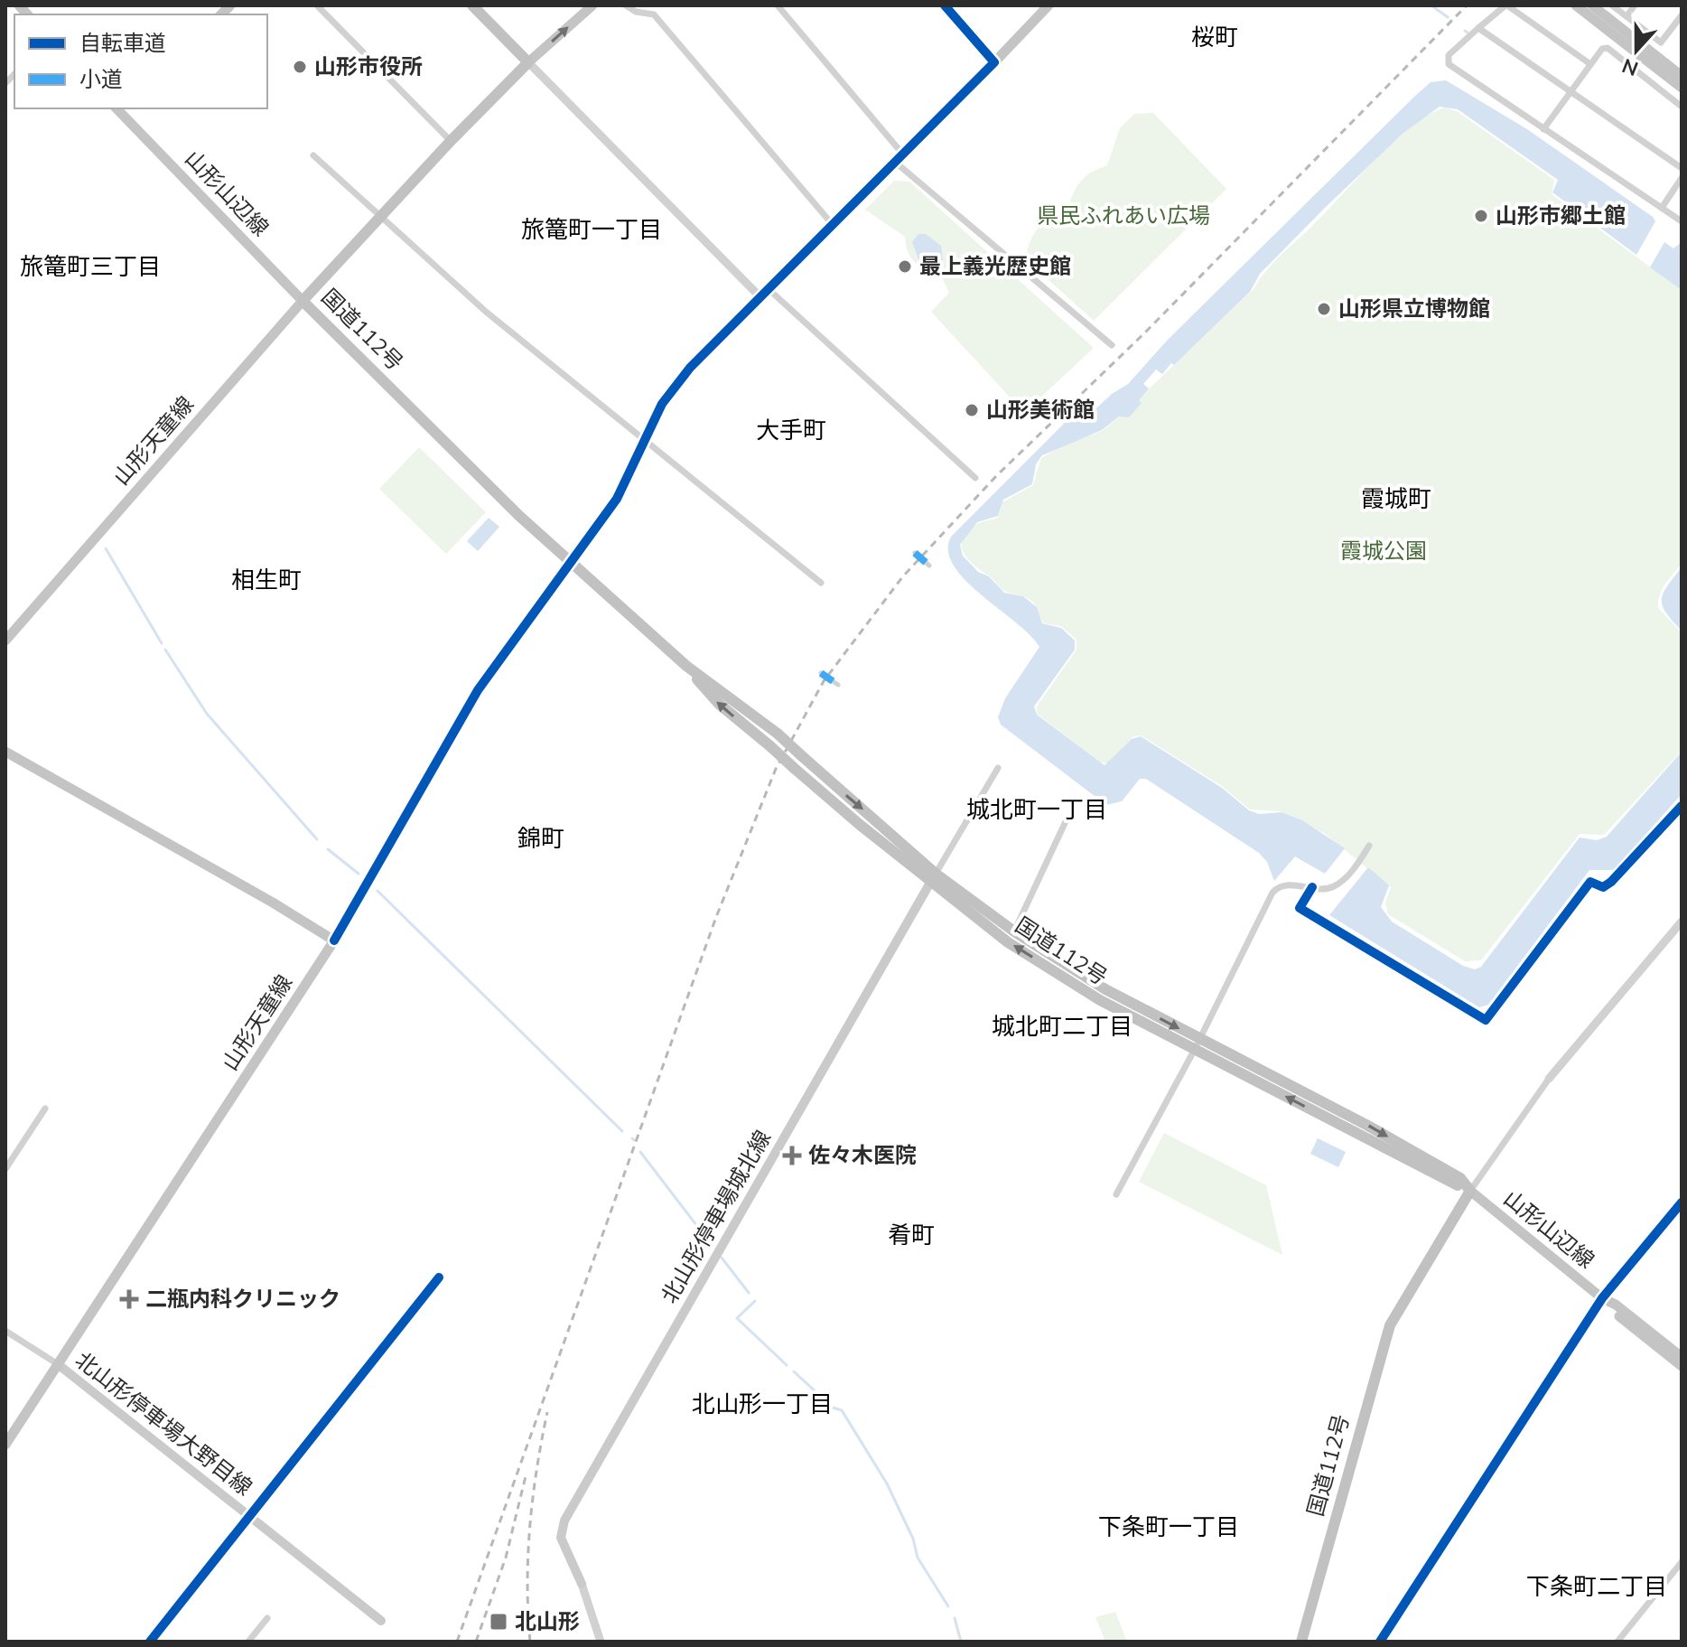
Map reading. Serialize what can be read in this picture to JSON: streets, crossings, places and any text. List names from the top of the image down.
{
  "streets": {
    "highway": ["国道112号"],
    "main road": [
      "山形山辺線",
      "山形天童線",
      "北山形停車場城北線",
      "北山形停車場大野目線"
    ]
  },
  "crossings": [
    ["山形山辺線", "国道112号"],
    ["山形山辺線", "山形天童線"],
    ["国道112号", "山形天童線"],
    ["国道112号", "北山形停車場城北線"],
    ["山形天童線", "北山形停車場大野目線"]
  ],
  "districts": [
    "桜町",
    "旅篭町一丁目",
    "旅篭町三丁目",
    "大手町",
    "霞城町",
    "相生町",
    "城北町一丁目",
    "錦町",
    "城北町二丁目",
    "肴町",
    "北山形一丁目",
    "下条町一丁目",
    "下条町二丁目"
  ],
  "parks": ["県民ふれあい広場", "霞城公園"],
  "places": {
    "other": [
      "山形市役所",
      "山形市郷土館",
      "最上義光歴史館",
      "山形県立博物館",
      "山形美術館"
    ],
    "health": ["佐々木医院", "二瓶内科クリニック"],
    "transit": ["北山形"]
  },
  "legend": ["自転車道", "小道"],
  "north": "bottom"
}
